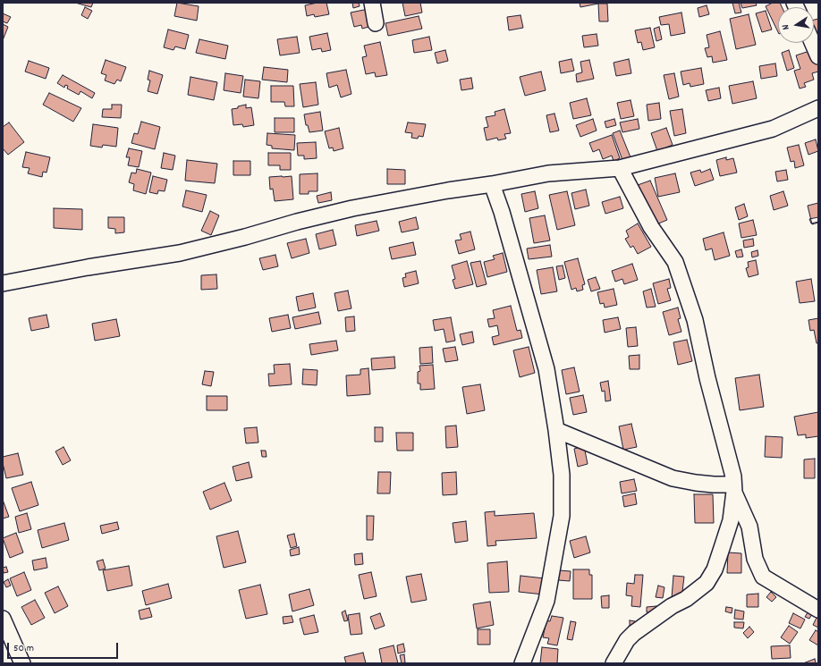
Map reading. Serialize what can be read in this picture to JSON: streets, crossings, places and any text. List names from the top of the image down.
{
  "scale_bar": "50 m",
  "north": "left"
}
